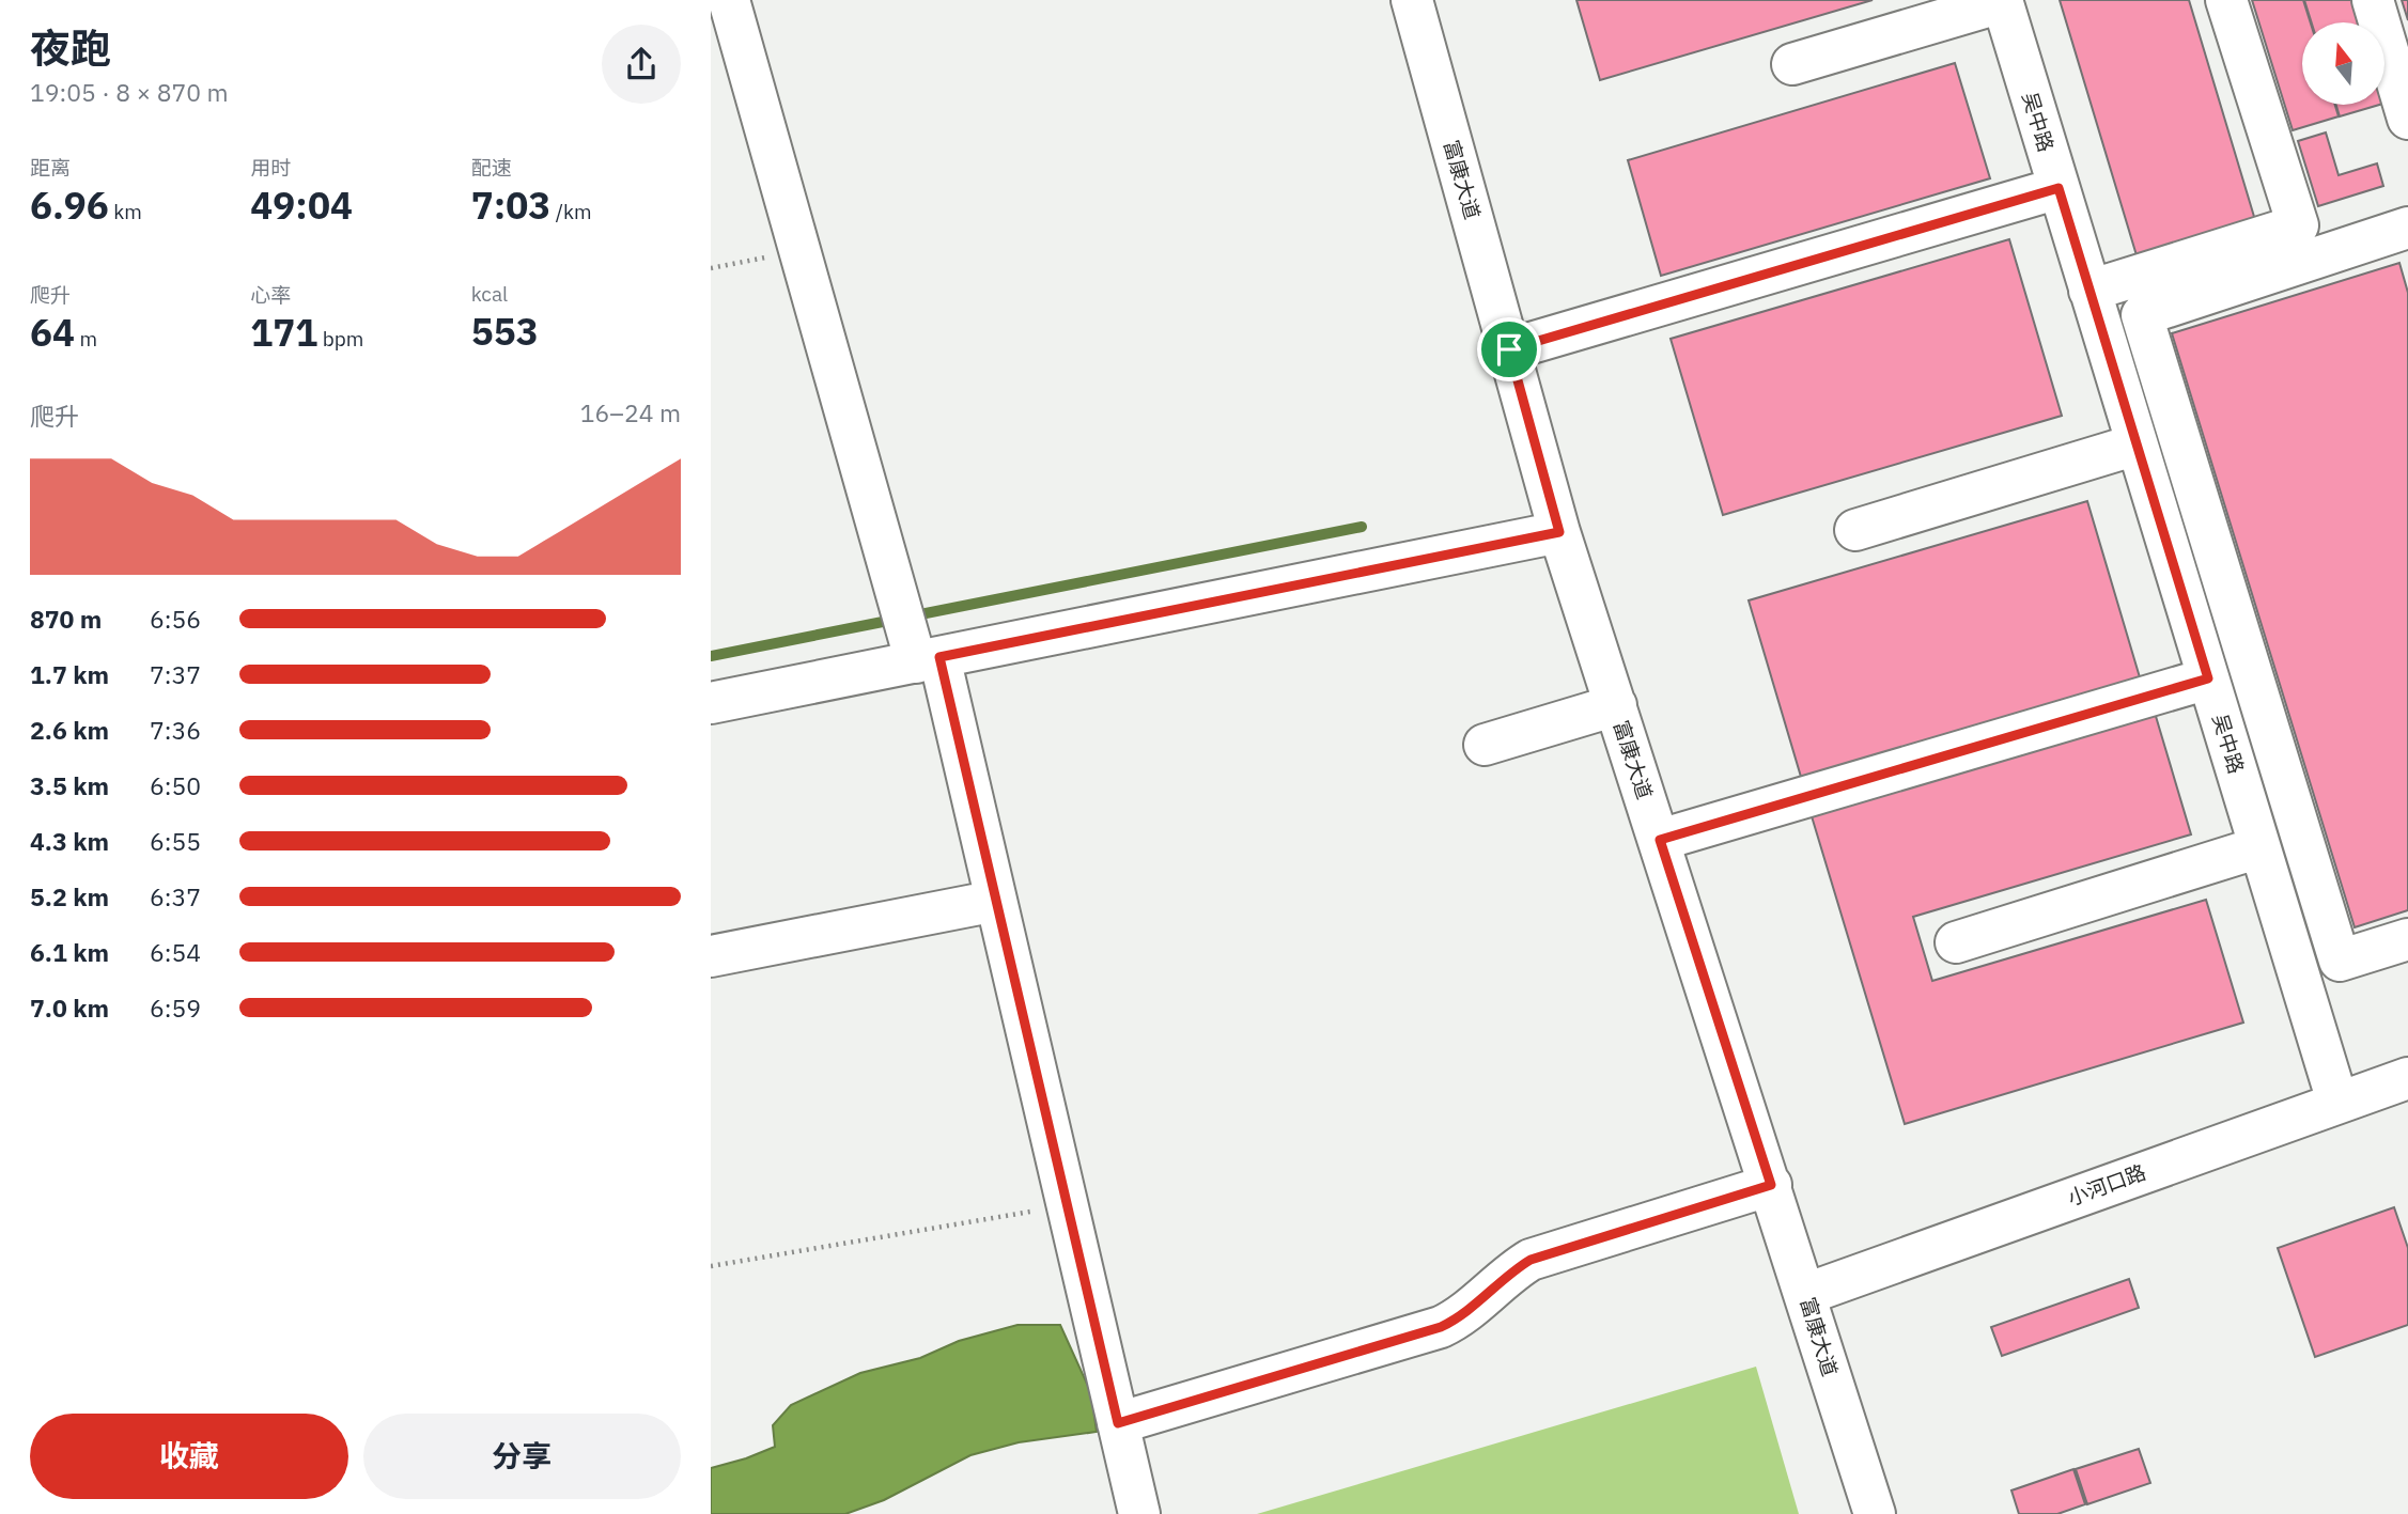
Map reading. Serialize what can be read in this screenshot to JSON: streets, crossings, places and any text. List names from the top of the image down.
{
  "streets": {
    "street": ["吴中路", "富康大道", "小河口路"]
  },
  "crossings": [
    ["吴中路", "小河口路"],
    ["富康大道", "小河口路"]
  ],
  "north": "top",
  "page": {
    "heading": ["夜跑", "19:05 · 8 × 870 m"],
    "stats": [
      ["距离", "6.96 km"],
      ["用时", "49:04"],
      ["配速", "7:03 /km"],
      ["爬升", "64 m"],
      ["心率", "171 bpm"],
      ["kcal", "553"]
    ],
    "chart": ["爬升", "16–24 m"],
    "list": [
      {
        "name": "870 m",
        "note": "6:56"
      },
      {
        "name": "1.7 km",
        "note": "7:37"
      },
      {
        "name": "2.6 km",
        "note": "7:36"
      },
      {
        "name": "3.5 km",
        "note": "6:50"
      },
      {
        "name": "4.3 km",
        "note": "6:55"
      },
      {
        "name": "5.2 km",
        "note": "6:37"
      },
      {
        "name": "6.1 km",
        "note": "6:54"
      },
      {
        "name": "7.0 km",
        "note": "6:59"
      }
    ],
    "buttons": ["收藏", "分享"]
  }
}
